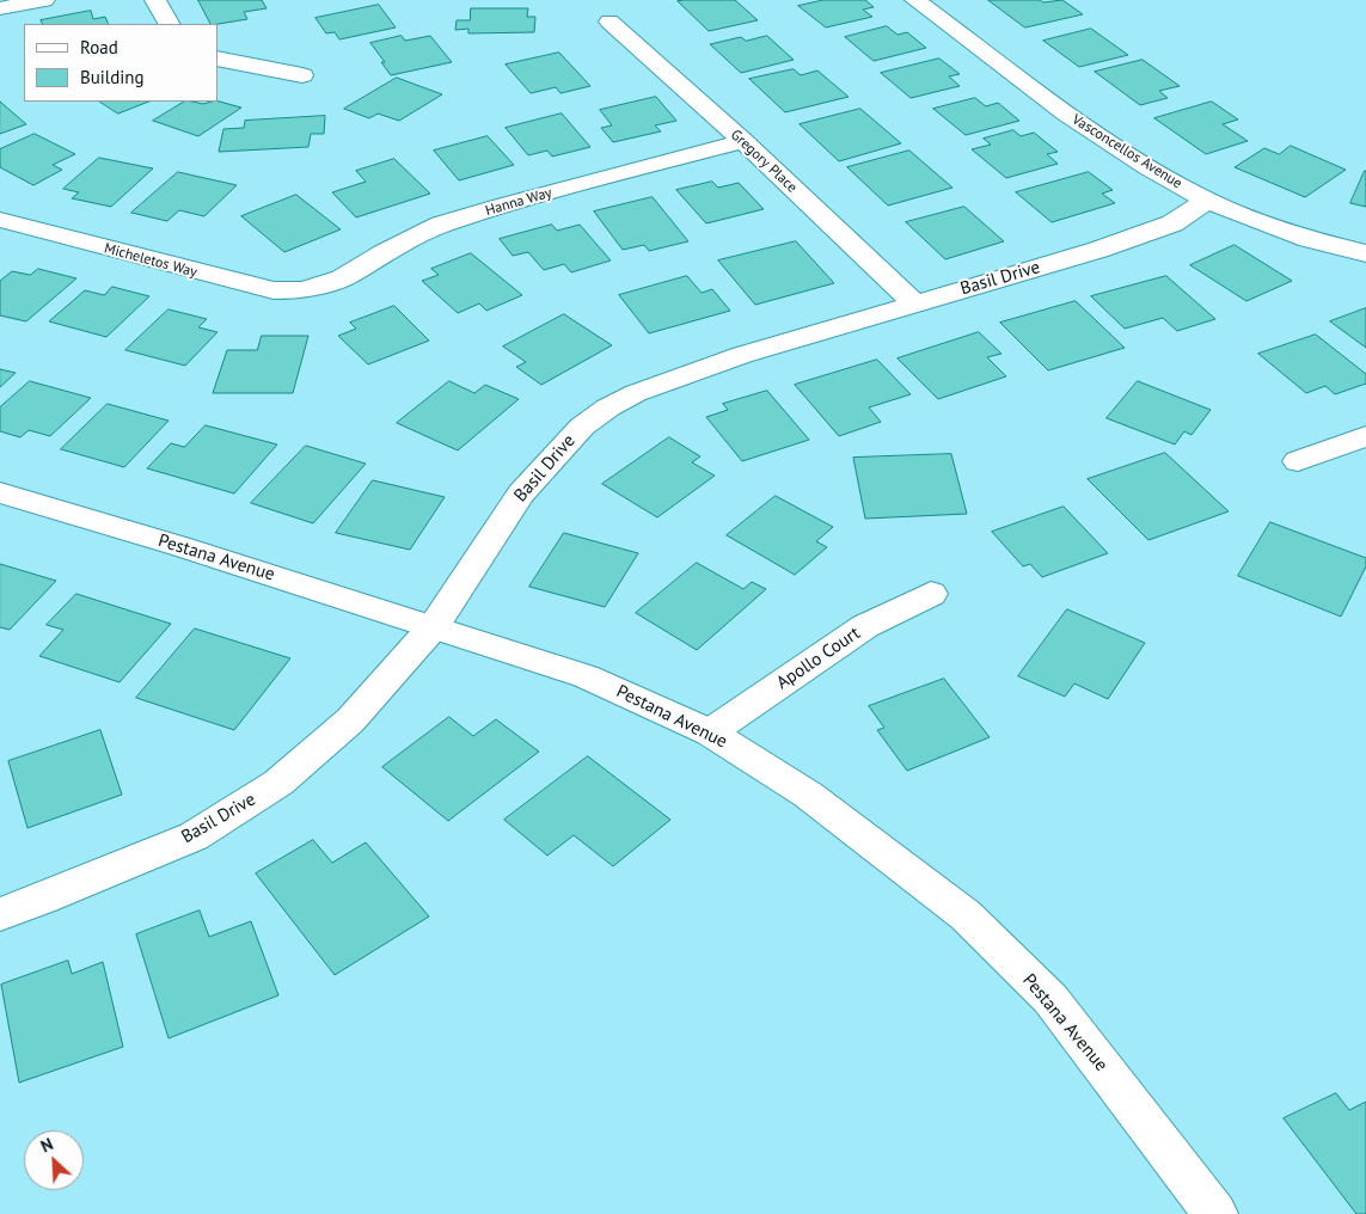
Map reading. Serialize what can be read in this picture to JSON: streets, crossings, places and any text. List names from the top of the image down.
{
  "streets": {
    "street": [
      "Vasconcellos Avenue",
      "Gregory Place",
      "Hanna Way",
      "Micheletos Way",
      "Basil Drive",
      "Pestana Avenue",
      "Apollo Court"
    ]
  },
  "crossings": [
    ["Vasconcellos Avenue", "Basil Drive"],
    ["Gregory Place", "Hanna Way"],
    ["Gregory Place", "Basil Drive"],
    ["Hanna Way", "Micheletos Way"],
    ["Basil Drive", "Pestana Avenue"],
    ["Pestana Avenue", "Apollo Court"]
  ],
  "legend": ["Road", "Building"],
  "north": "top left"
}
